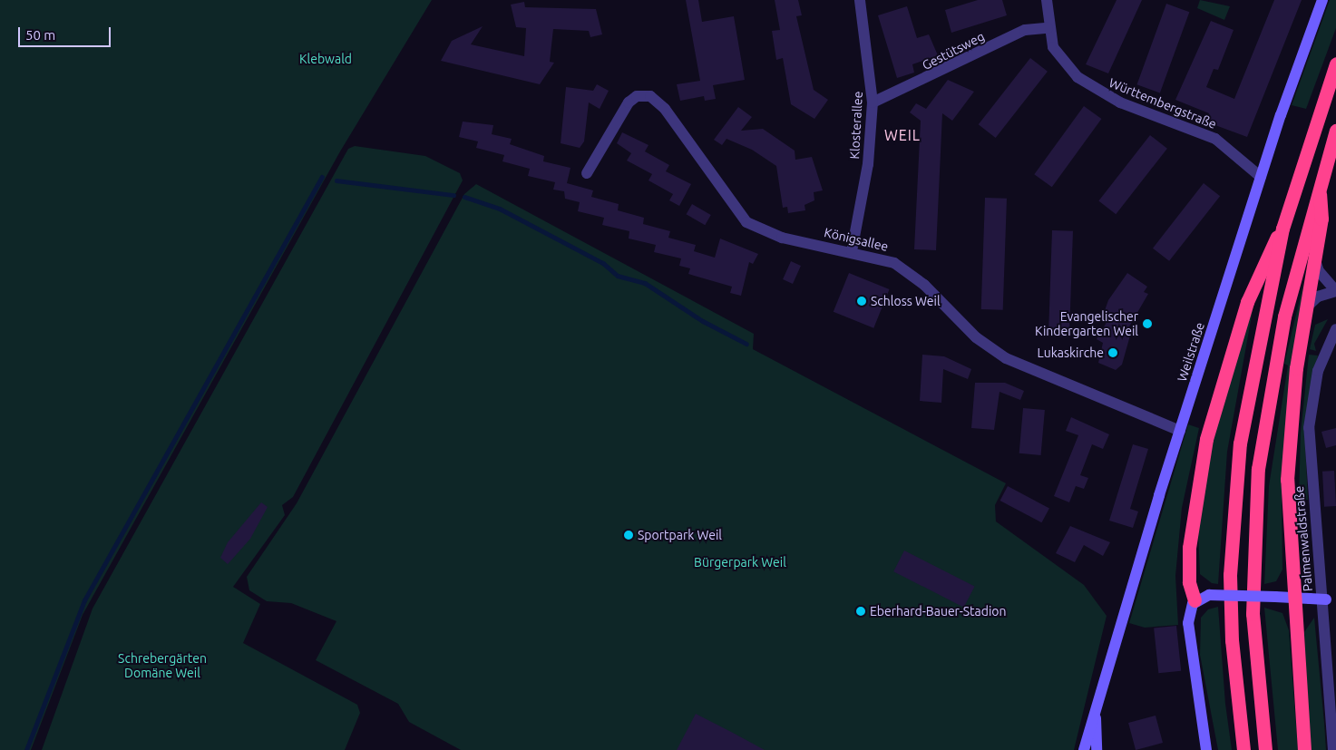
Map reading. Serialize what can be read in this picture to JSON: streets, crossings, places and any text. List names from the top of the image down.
{
  "streets": {
    "street": [
      "Gestütsweg",
      "Württembergstraße",
      "Klosterallee",
      "Königsallee",
      "Weilstraße",
      "Palmenwaldstraße"
    ]
  },
  "crossings": [
    ["Gestütsweg", "Württembergstraße"],
    ["Gestütsweg", "Klosterallee"],
    ["Württembergstraße", "Weilstraße"],
    ["Klosterallee", "Königsallee"],
    ["Königsallee", "Weilstraße"]
  ],
  "districts": ["WEIL"],
  "parks": ["Klebwald", "Bürgerpark Weil", "Schrebergärten Domäne Weil"],
  "places": [
    "Schloss Weil",
    "Evangelischer Kindergarten Weil",
    "Lukaskirche",
    "Sportpark Weil",
    "Eberhard-Bauer-Stadion"
  ],
  "scale_bar": "50 m"
}
